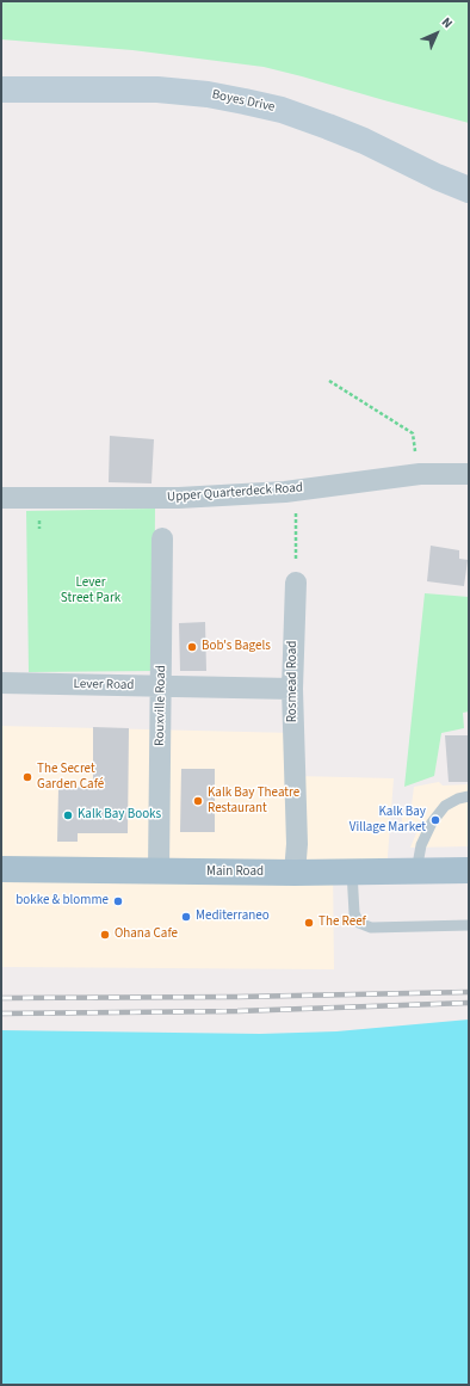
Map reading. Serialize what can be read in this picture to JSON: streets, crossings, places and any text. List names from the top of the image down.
{
  "streets": {
    "main road": ["Boyes Drive", "Main Road"],
    "street": [
      "Upper Quarterdeck Road",
      "Rosmead Road",
      "Lever Road",
      "Rouxville Road"
    ]
  },
  "crossings": [
    ["Rosmead Road", "Lever Road"],
    ["Rosmead Road", "Main Road"],
    ["Lever Road", "Rouxville Road"],
    ["Rouxville Road", "Main Road"]
  ],
  "parks": ["Lever Street Park"],
  "places": [
    "Bob's Bagels",
    "The Secret Garden Café",
    "Kalk Bay Theatre Restaurant",
    "Kalk Bay Books",
    "Kalk Bay Village Market",
    "bokke & blomme",
    "Mediterraneo",
    "The Reef",
    "Ohana Cafe"
  ],
  "north": "top right"
}
